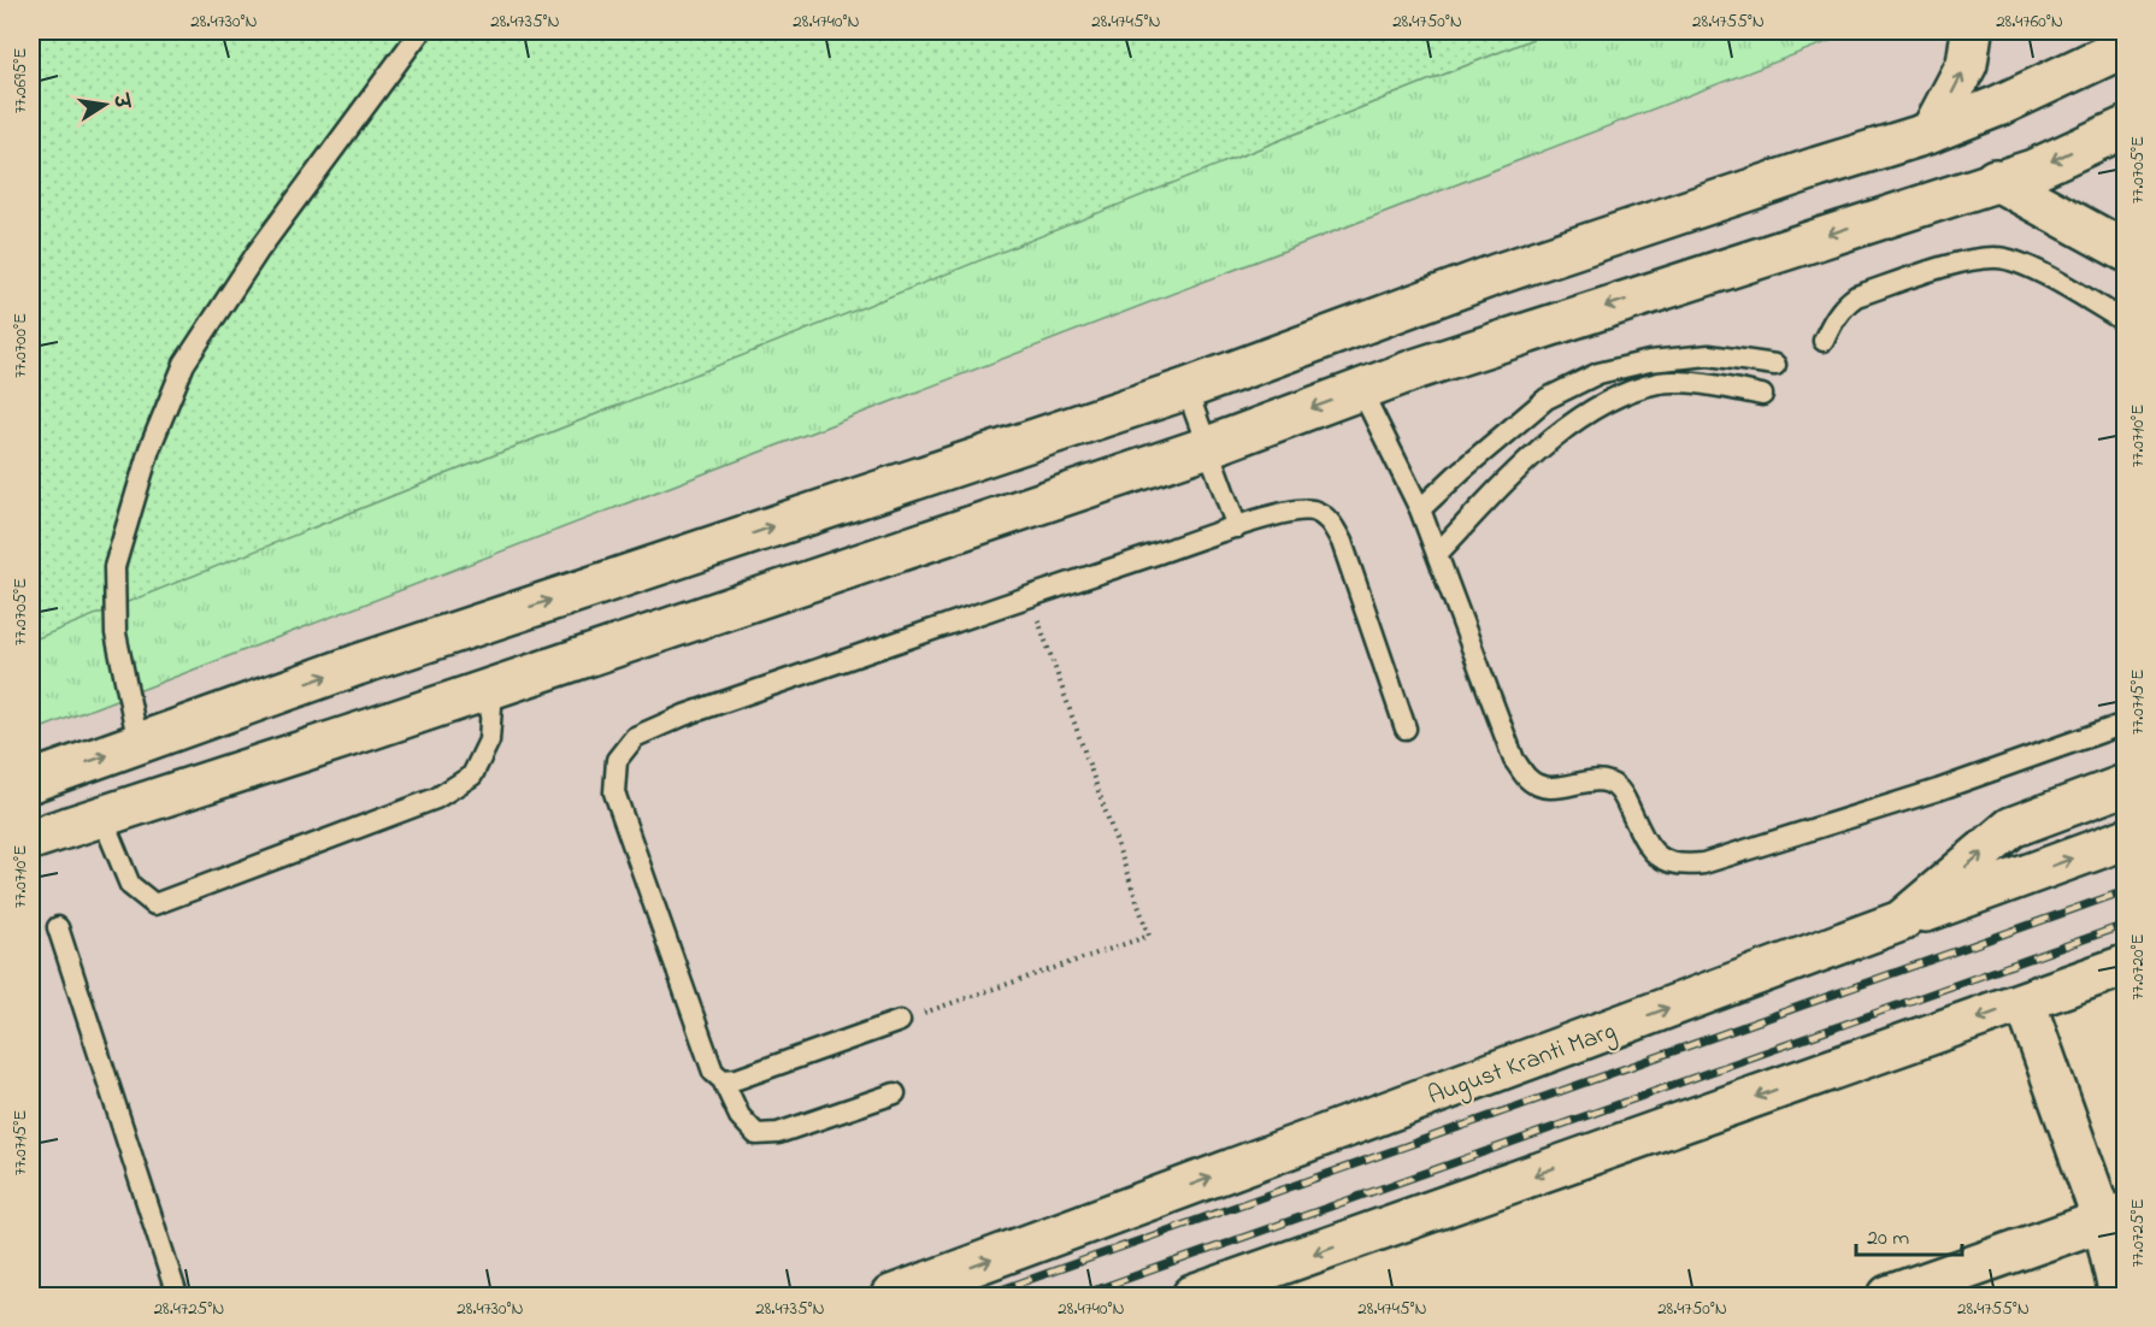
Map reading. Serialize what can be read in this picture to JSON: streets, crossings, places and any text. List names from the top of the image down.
{
  "streets": {
    "street": ["August Kranti Marg"]
  },
  "scale_bar": "20 m",
  "north": "right",
  "coordinates": [
    "28.4730°N",
    "28.4735°N",
    "28.4740°N",
    "28.4745°N",
    "28.4750°N",
    "28.4755°N",
    "28.4760°N",
    "77.0695°E",
    "77.0705°E",
    "77.0700°E",
    "77.0710°E",
    "77.0715°E",
    "77.0720°E",
    "77.0725°E",
    "28.4725°N"
  ]
}
